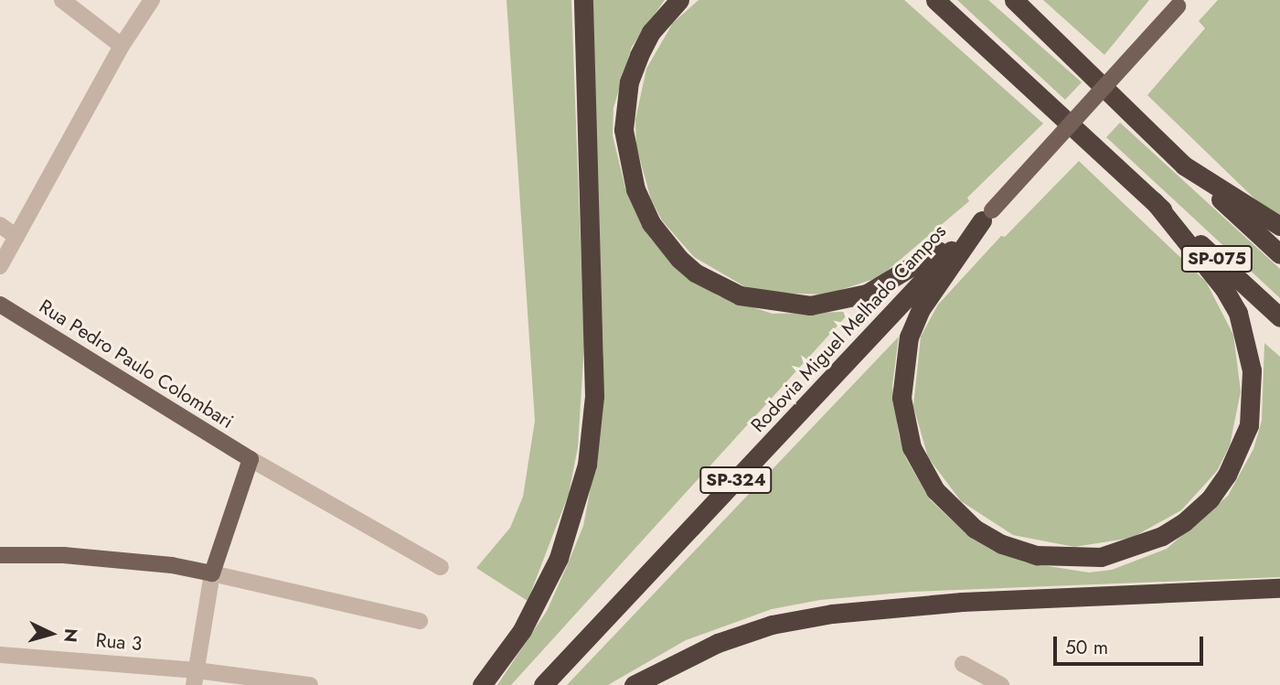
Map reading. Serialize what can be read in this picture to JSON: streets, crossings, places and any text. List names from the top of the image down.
{
  "streets": {
    "highway": ["SP-075", "Rodovia Miguel Melhado Campos", "SP-324"],
    "main road": ["Rua Pedro Paulo Colombari"],
    "street": ["Rua 3"]
  },
  "scale_bar": "50 m",
  "north": "right"
}
